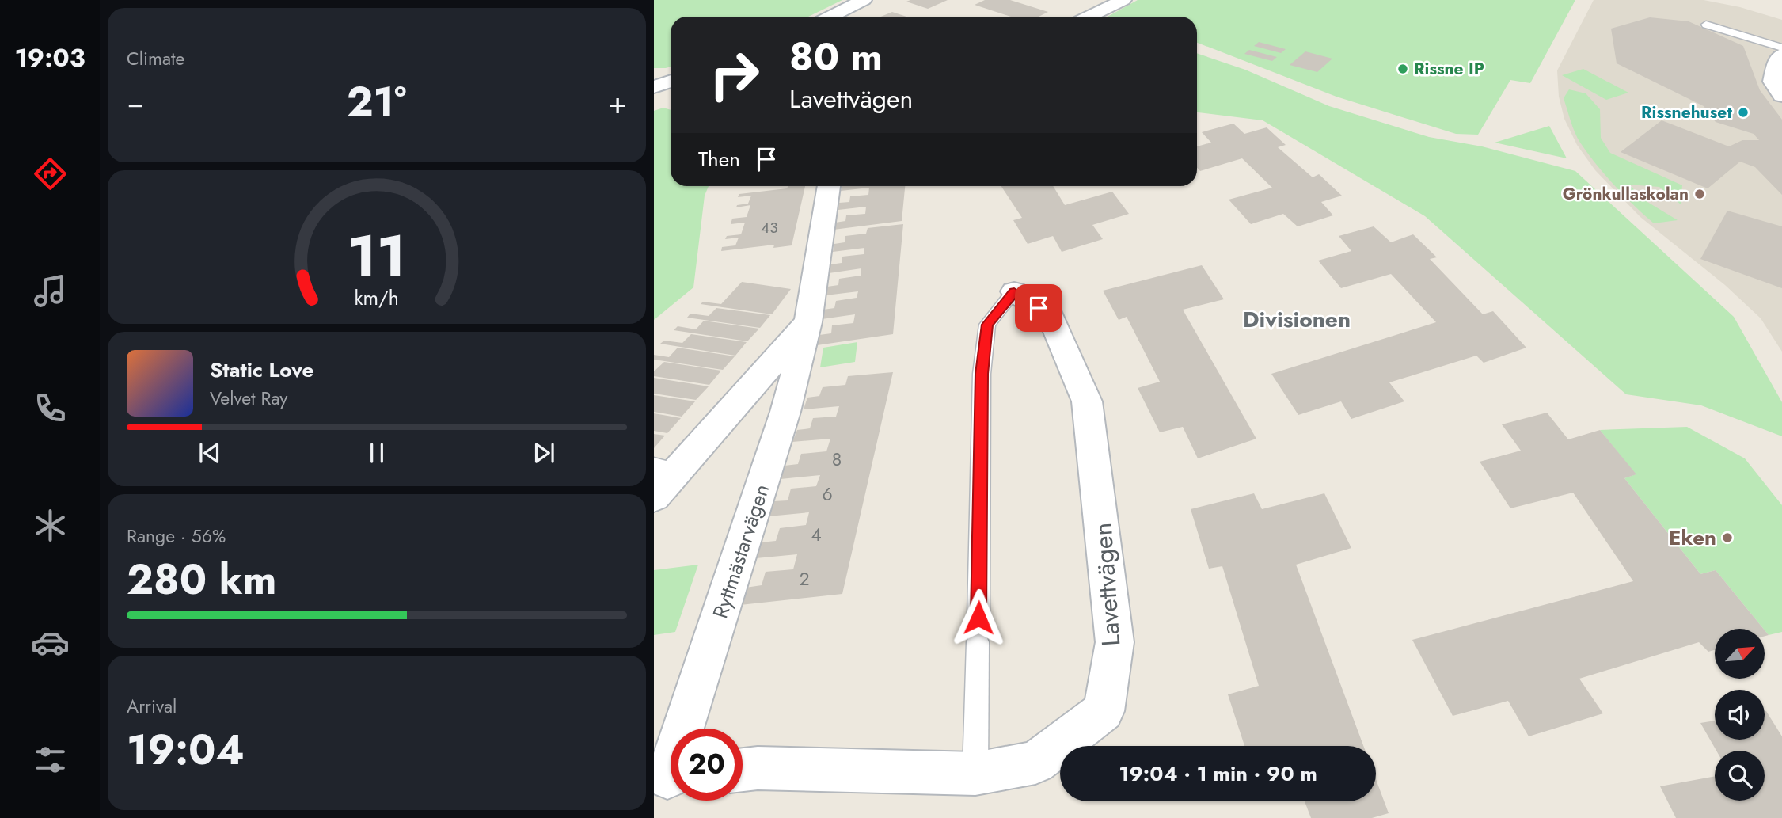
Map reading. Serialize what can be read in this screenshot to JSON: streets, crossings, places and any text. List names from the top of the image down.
{
  "streets": {
    "street": ["Ryttmästarvägen", "Lavettvägen"]
  },
  "districts": ["Divisionen"],
  "places": [
    "Rissne IP",
    "Rissnehuset",
    "Grönkullaskolan",
    "Eken"
  ],
  "house_numbers": [
    "43",
    "8",
    "6",
    "4",
    "2"
  ],
  "north": "top right",
  "page": {
    "tabs": "19:03",
    "tile": [
      "Climate",
      ["Range · 56%", "280 km"],
      ["Arrival", "19:04"]
    ],
    "turn": ["80 m", "Lavettvägen"],
    "heat": ["−", "21°", "+"],
    "then": "Then",
    "song": ["Static Love", "Velvet Ray"],
    "limit": "20",
    "trip": "19:04 · 1 min · 90 m",
    "gauge": ["11", "km/h"]
  }
}
